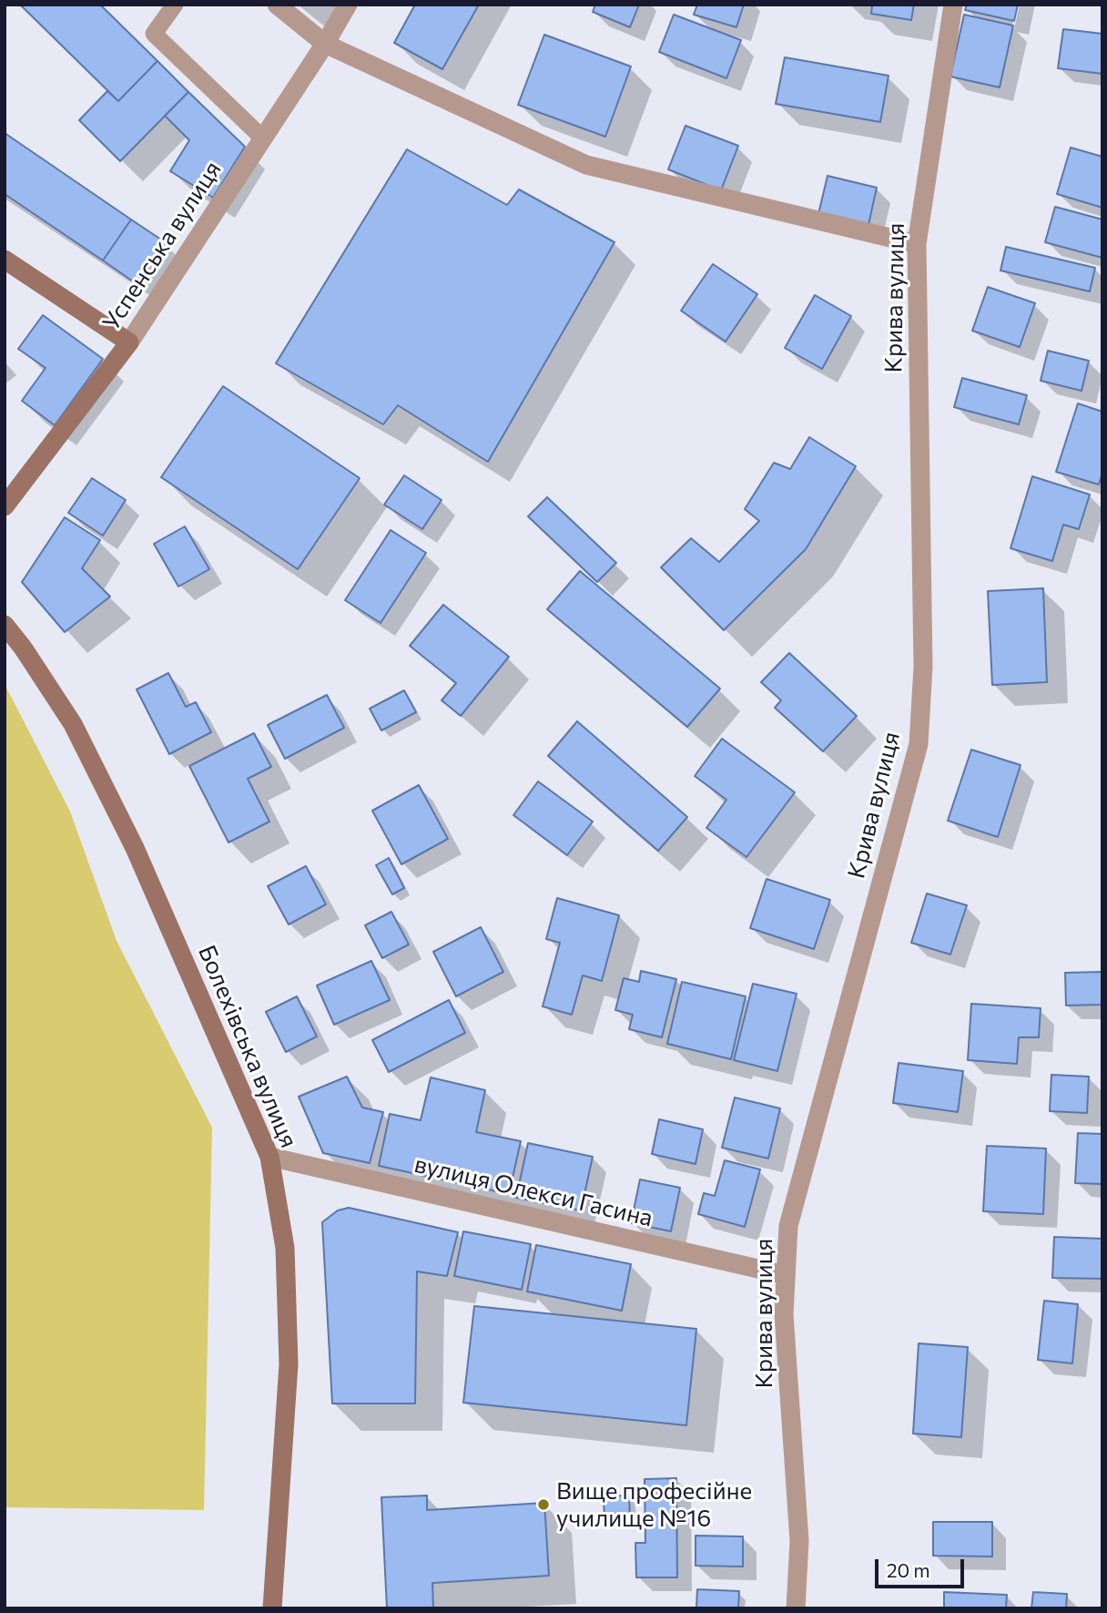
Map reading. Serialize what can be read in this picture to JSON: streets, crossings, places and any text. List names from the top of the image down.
{
  "streets": {
    "main road": ["Успенська вулиця", "Болехівська вулиця"],
    "street": ["Крива вулиця", "вулиця Олекси Гасина"]
  },
  "crossings": [
    ["Крива вулиця", "вулиця Олекси Гасина"],
    ["Болехівська вулиця", "вулиця Олекси Гасина"]
  ],
  "places": ["Вище професійне училище №16"],
  "scale_bar": "20 m"
}
